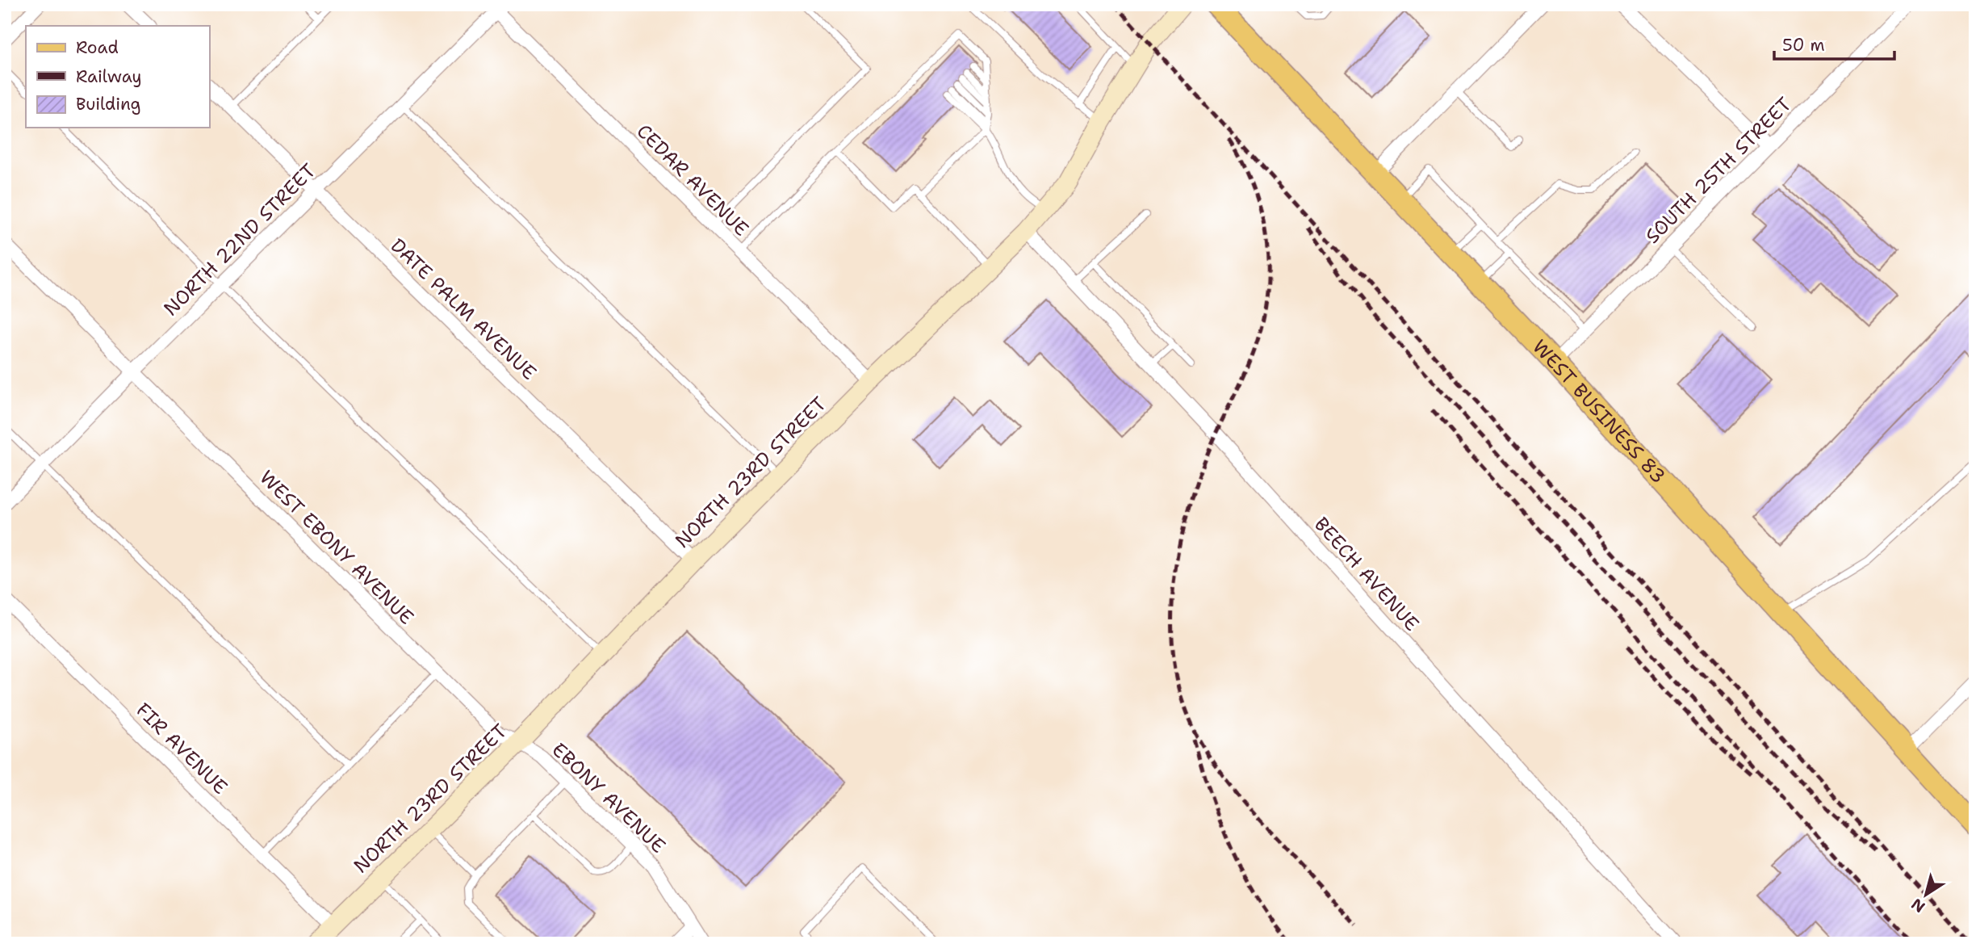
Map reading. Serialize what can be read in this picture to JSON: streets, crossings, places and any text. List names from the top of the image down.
{
  "streets": {
    "main road": ["WEST BUSINESS 83", "NORTH 23RD STREET"],
    "street": [
      "SOUTH 25TH STREET",
      "CEDAR AVENUE",
      "NORTH 22ND STREET",
      "DATE PALM AVENUE",
      "WEST EBONY AVENUE",
      "BEECH AVENUE",
      "FIR AVENUE",
      "EBONY AVENUE"
    ]
  },
  "crossings": [
    ["SOUTH 25TH STREET", "WEST BUSINESS 83"],
    ["CEDAR AVENUE", "NORTH 22ND STREET"],
    ["CEDAR AVENUE", "NORTH 23RD STREET"],
    ["NORTH 22ND STREET", "DATE PALM AVENUE"],
    ["NORTH 22ND STREET", "WEST EBONY AVENUE"],
    ["DATE PALM AVENUE", "NORTH 23RD STREET"],
    ["NORTH 23RD STREET", "WEST EBONY AVENUE"],
    ["NORTH 23RD STREET", "BEECH AVENUE"],
    ["NORTH 23RD STREET", "FIR AVENUE"],
    ["NORTH 23RD STREET", "EBONY AVENUE"],
    ["WEST EBONY AVENUE", "EBONY AVENUE"]
  ],
  "legend": ["Road", "Railway", "Building"],
  "scale_bar": "50 m",
  "north": "bottom left"
}
